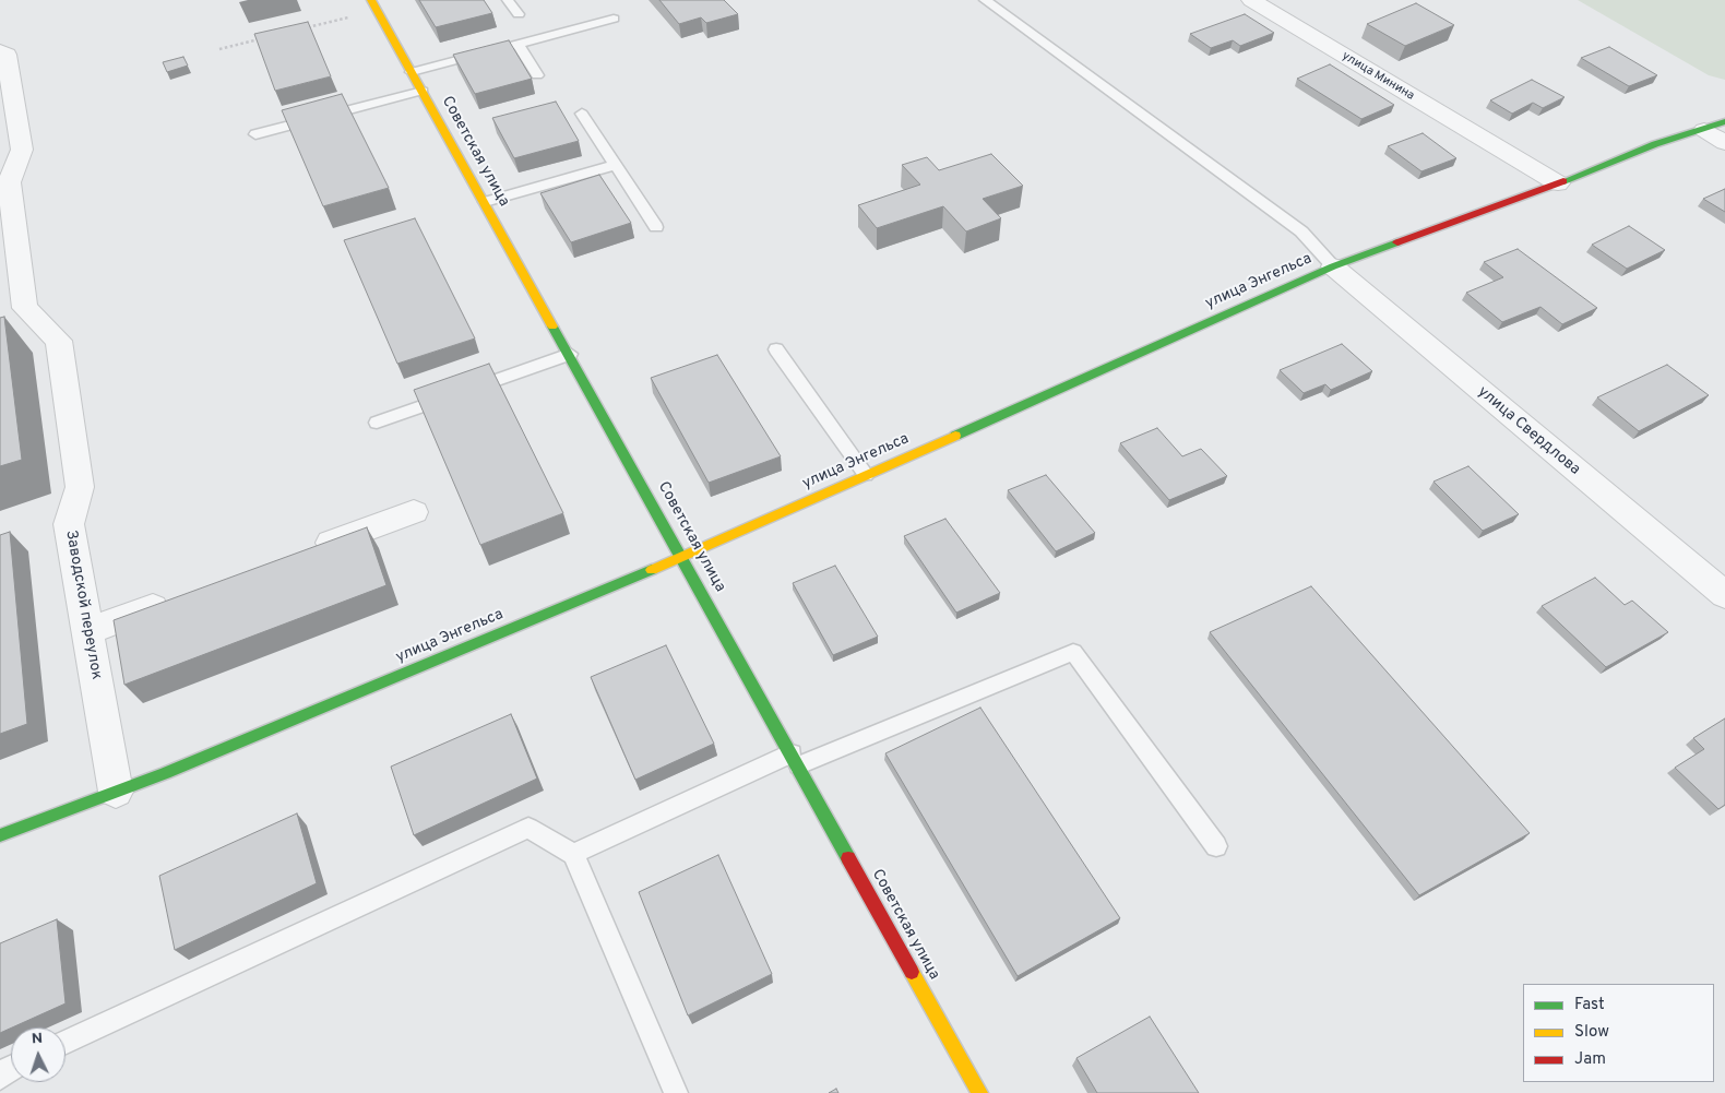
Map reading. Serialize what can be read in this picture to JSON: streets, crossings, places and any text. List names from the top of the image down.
{
  "streets": {
    "street": [
      "улица Минина",
      "Советская улица",
      "улица Энгельса",
      "улица Свердлова",
      "Заводской переулок"
    ]
  },
  "crossings": [
    ["улица Минина", "улица Энгельса"],
    ["Советская улица", "улица Энгельса"],
    ["улица Энгельса", "улица Свердлова"],
    ["улица Энгельса", "Заводской переулок"]
  ],
  "legend": ["Fast", "Slow", "Jam"],
  "north": "top"
}
